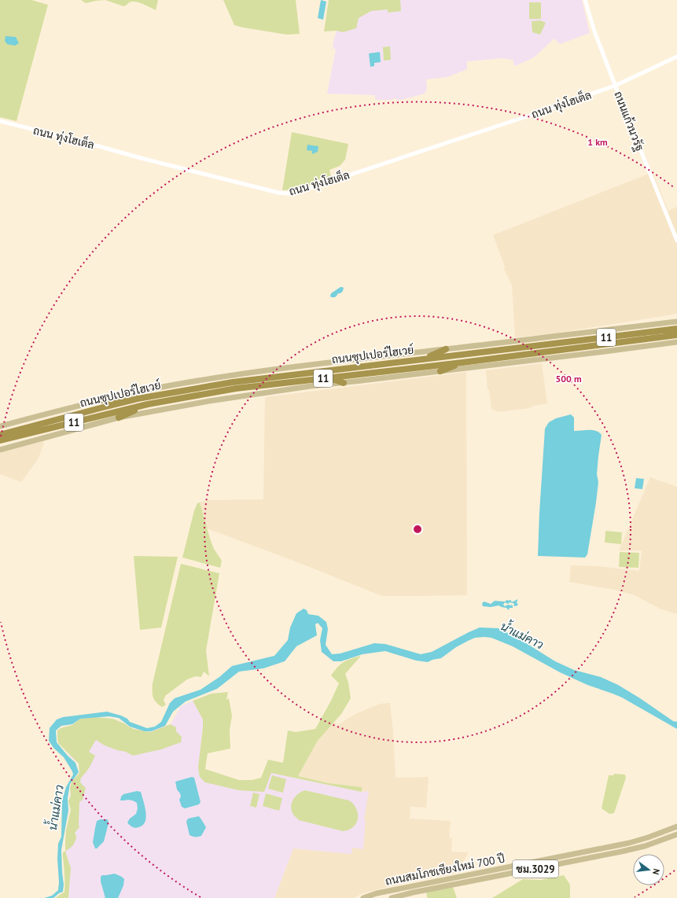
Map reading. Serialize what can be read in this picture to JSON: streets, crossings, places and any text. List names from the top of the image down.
{
  "streets": {
    "highway": ["11", "ถนนซุปเปอร์ไฮเวย์"],
    "main road": ["ชม.3029", "ถนนสมโภชเชียงใหม่ 700 ปี"],
    "street": ["ถนน ทุ่งโฮเต็ล", "ถนนแก้วนวรัฐ"]
  },
  "crossings": [
    ["ถนน ทุ่งโฮเต็ล", "ถนนแก้วนวรัฐ"]
  ],
  "water": ["น้ำแม่คาว"],
  "north": "right",
  "rings": ["1 km", "500 m"]
}
